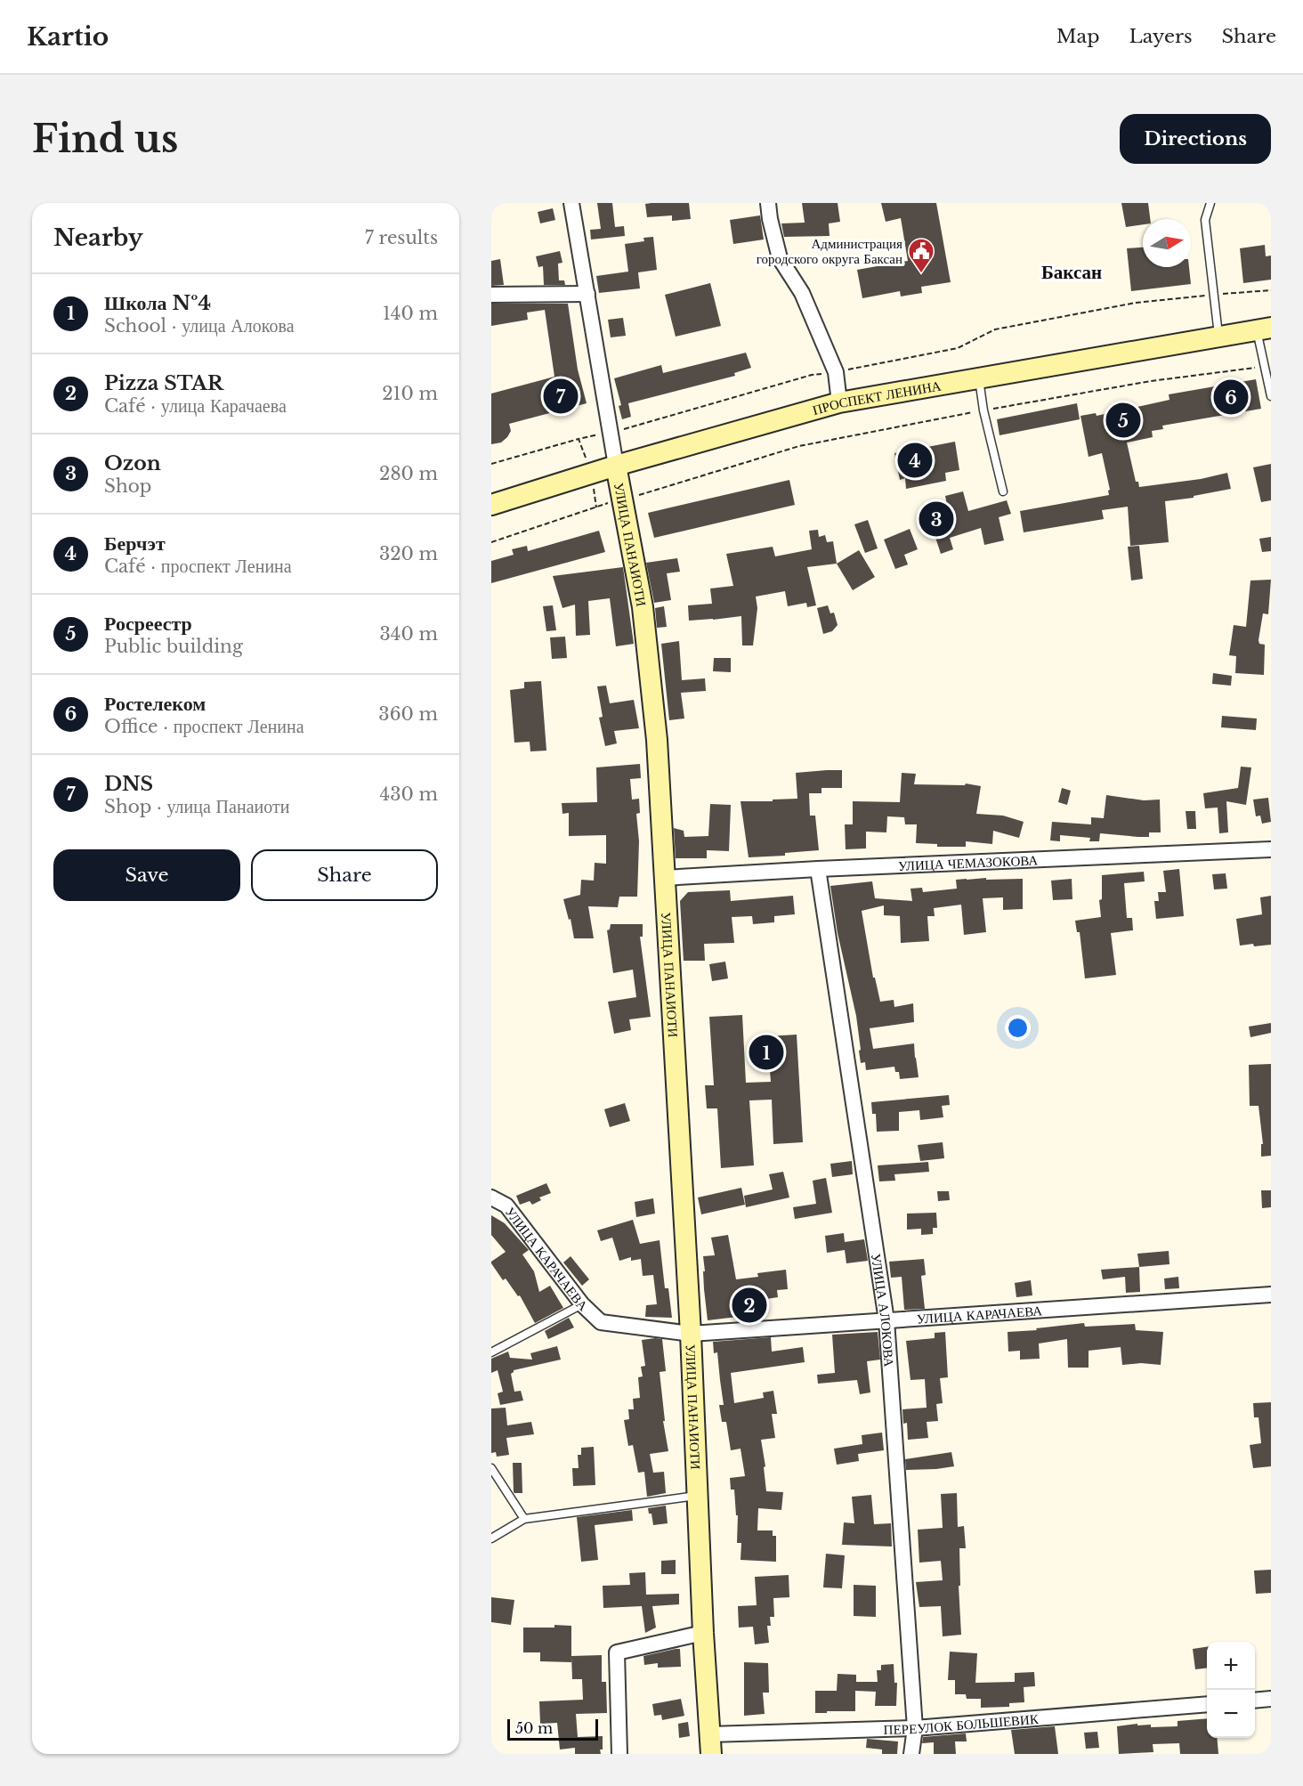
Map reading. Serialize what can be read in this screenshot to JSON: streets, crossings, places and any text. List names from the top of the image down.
{
  "streets": {
    "street": [
      "ПРОСПЕКТ ЛЕНИНА",
      "УЛИЦА ПАНАИОТИ",
      "УЛИЦА ЧЕМАЗОКОВА",
      "УЛИЦА КАРАЧАЕВА",
      "УЛИЦА АЛОКОВА",
      "ПЕРЕУЛОК БОЛЬШЕВИК"
    ]
  },
  "crossings": [
    ["ПРОСПЕКТ ЛЕНИНА", "УЛИЦА ПАНАИОТИ"],
    ["УЛИЦА ПАНАИОТИ", "УЛИЦА ЧЕМАЗОКОВА"],
    ["УЛИЦА ПАНАИОТИ", "УЛИЦА КАРАЧАЕВА"],
    ["УЛИЦА ПАНАИОТИ", "ПЕРЕУЛОК БОЛЬШЕВИК"],
    ["УЛИЦА ЧЕМАЗОКОВА", "УЛИЦА АЛОКОВА"],
    ["УЛИЦА КАРАЧАЕВА", "УЛИЦА АЛОКОВА"],
    ["УЛИЦА АЛОКОВА", "ПЕРЕУЛОК БОЛЬШЕВИК"]
  ],
  "districts": ["Баксан"],
  "places": {
    "public building": ["Администрация городского округа Баксан"]
  },
  "scale_bar": "50 m",
  "north": "right",
  "page": {
    "header": "Kartio",
    "nav": ["Map", "Layers", "Share"],
    "buttons": [
      "Directions",
      ["Save", "Share"]
    ],
    "title": "Find us",
    "heading": ["Nearby", "7 results"],
    "list": [
      {
        "mark": "1",
        "name": "Школа №4",
        "note": "School · улица Алокова",
        "value": "140 m"
      },
      {
        "mark": "2",
        "name": "Pizza STAR",
        "note": "Café · улица Карачаева",
        "value": "210 m"
      },
      {
        "mark": "3",
        "name": "Ozon",
        "note": "Shop",
        "value": "280 m"
      },
      {
        "mark": "4",
        "name": "Берчэт",
        "note": "Café · проспект Ленина",
        "value": "320 m"
      },
      {
        "mark": "5",
        "name": "Росреестр",
        "note": "Public building",
        "value": "340 m"
      },
      {
        "mark": "6",
        "name": "Ростелеком",
        "note": "Office · проспект Ленина",
        "value": "360 m"
      },
      {
        "mark": "7",
        "name": "DNS",
        "note": "Shop · улица Панаиоти",
        "value": "430 m"
      }
    ],
    "pins": [
      "7",
      "6",
      "5",
      "4",
      "3",
      "1",
      "2"
    ],
    "map_buttons": ["+", "−"],
    "scale": "50 m"
  }
}
